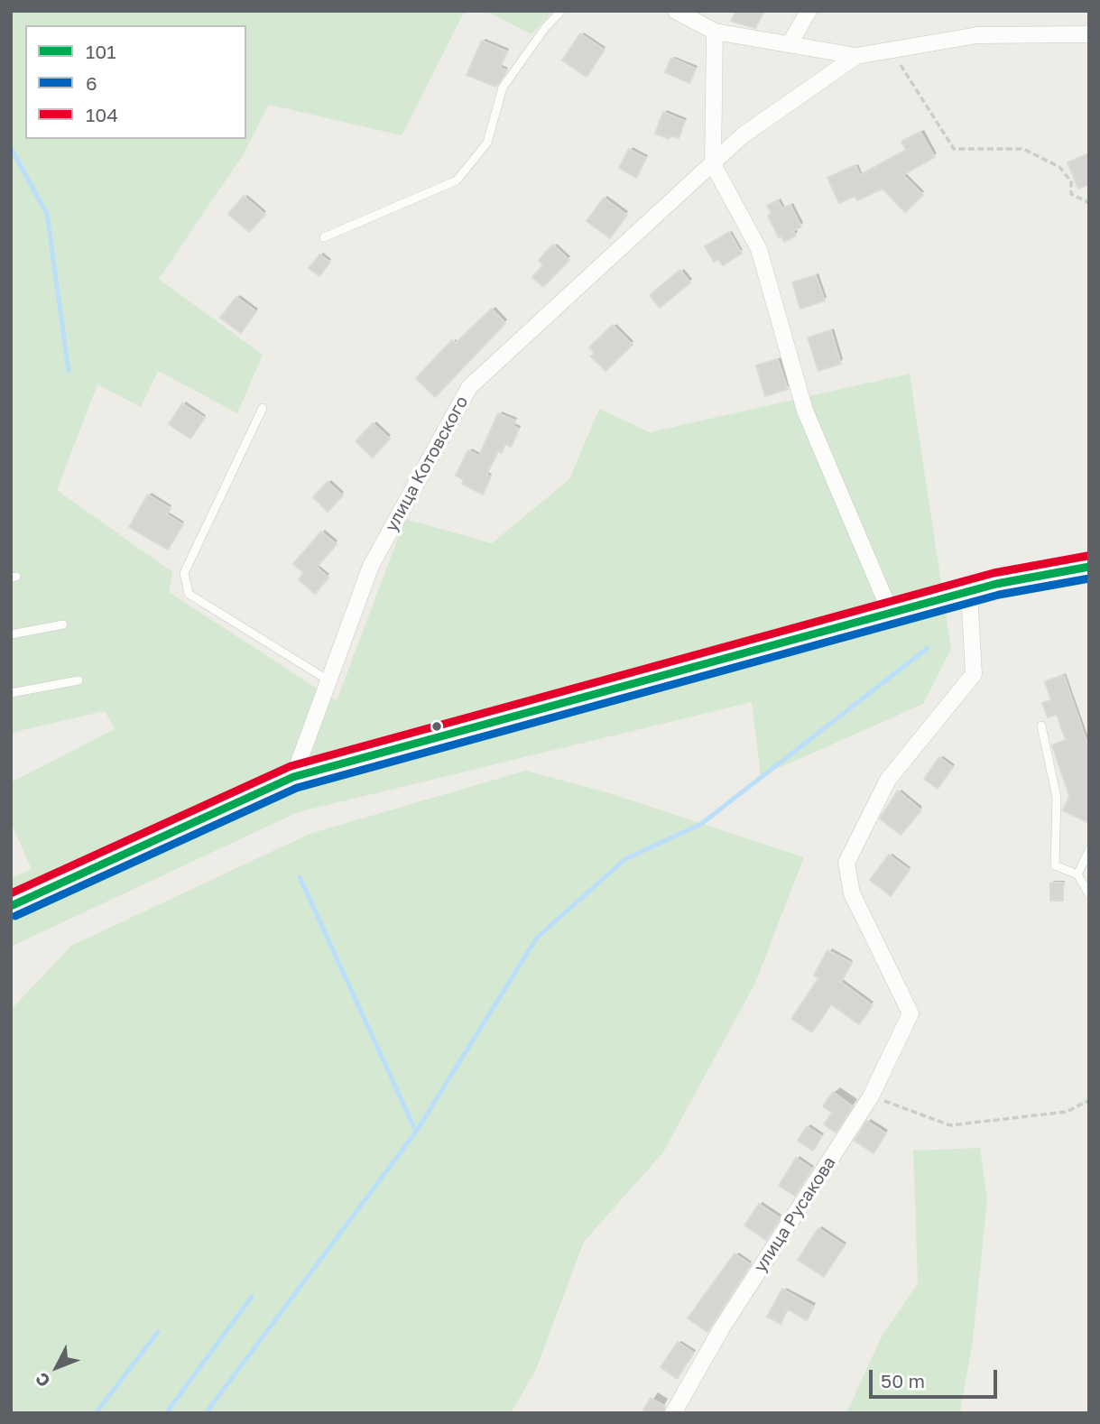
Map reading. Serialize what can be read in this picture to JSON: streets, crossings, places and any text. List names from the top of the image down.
{
  "streets": {
    "street": ["улица Котовского", "улица Русакова"]
  },
  "lines": ["transit line 104", "transit line 101", "transit line 6"],
  "legend": ["101", "6", "104"],
  "scale_bar": "50 m",
  "north": "bottom left"
}
